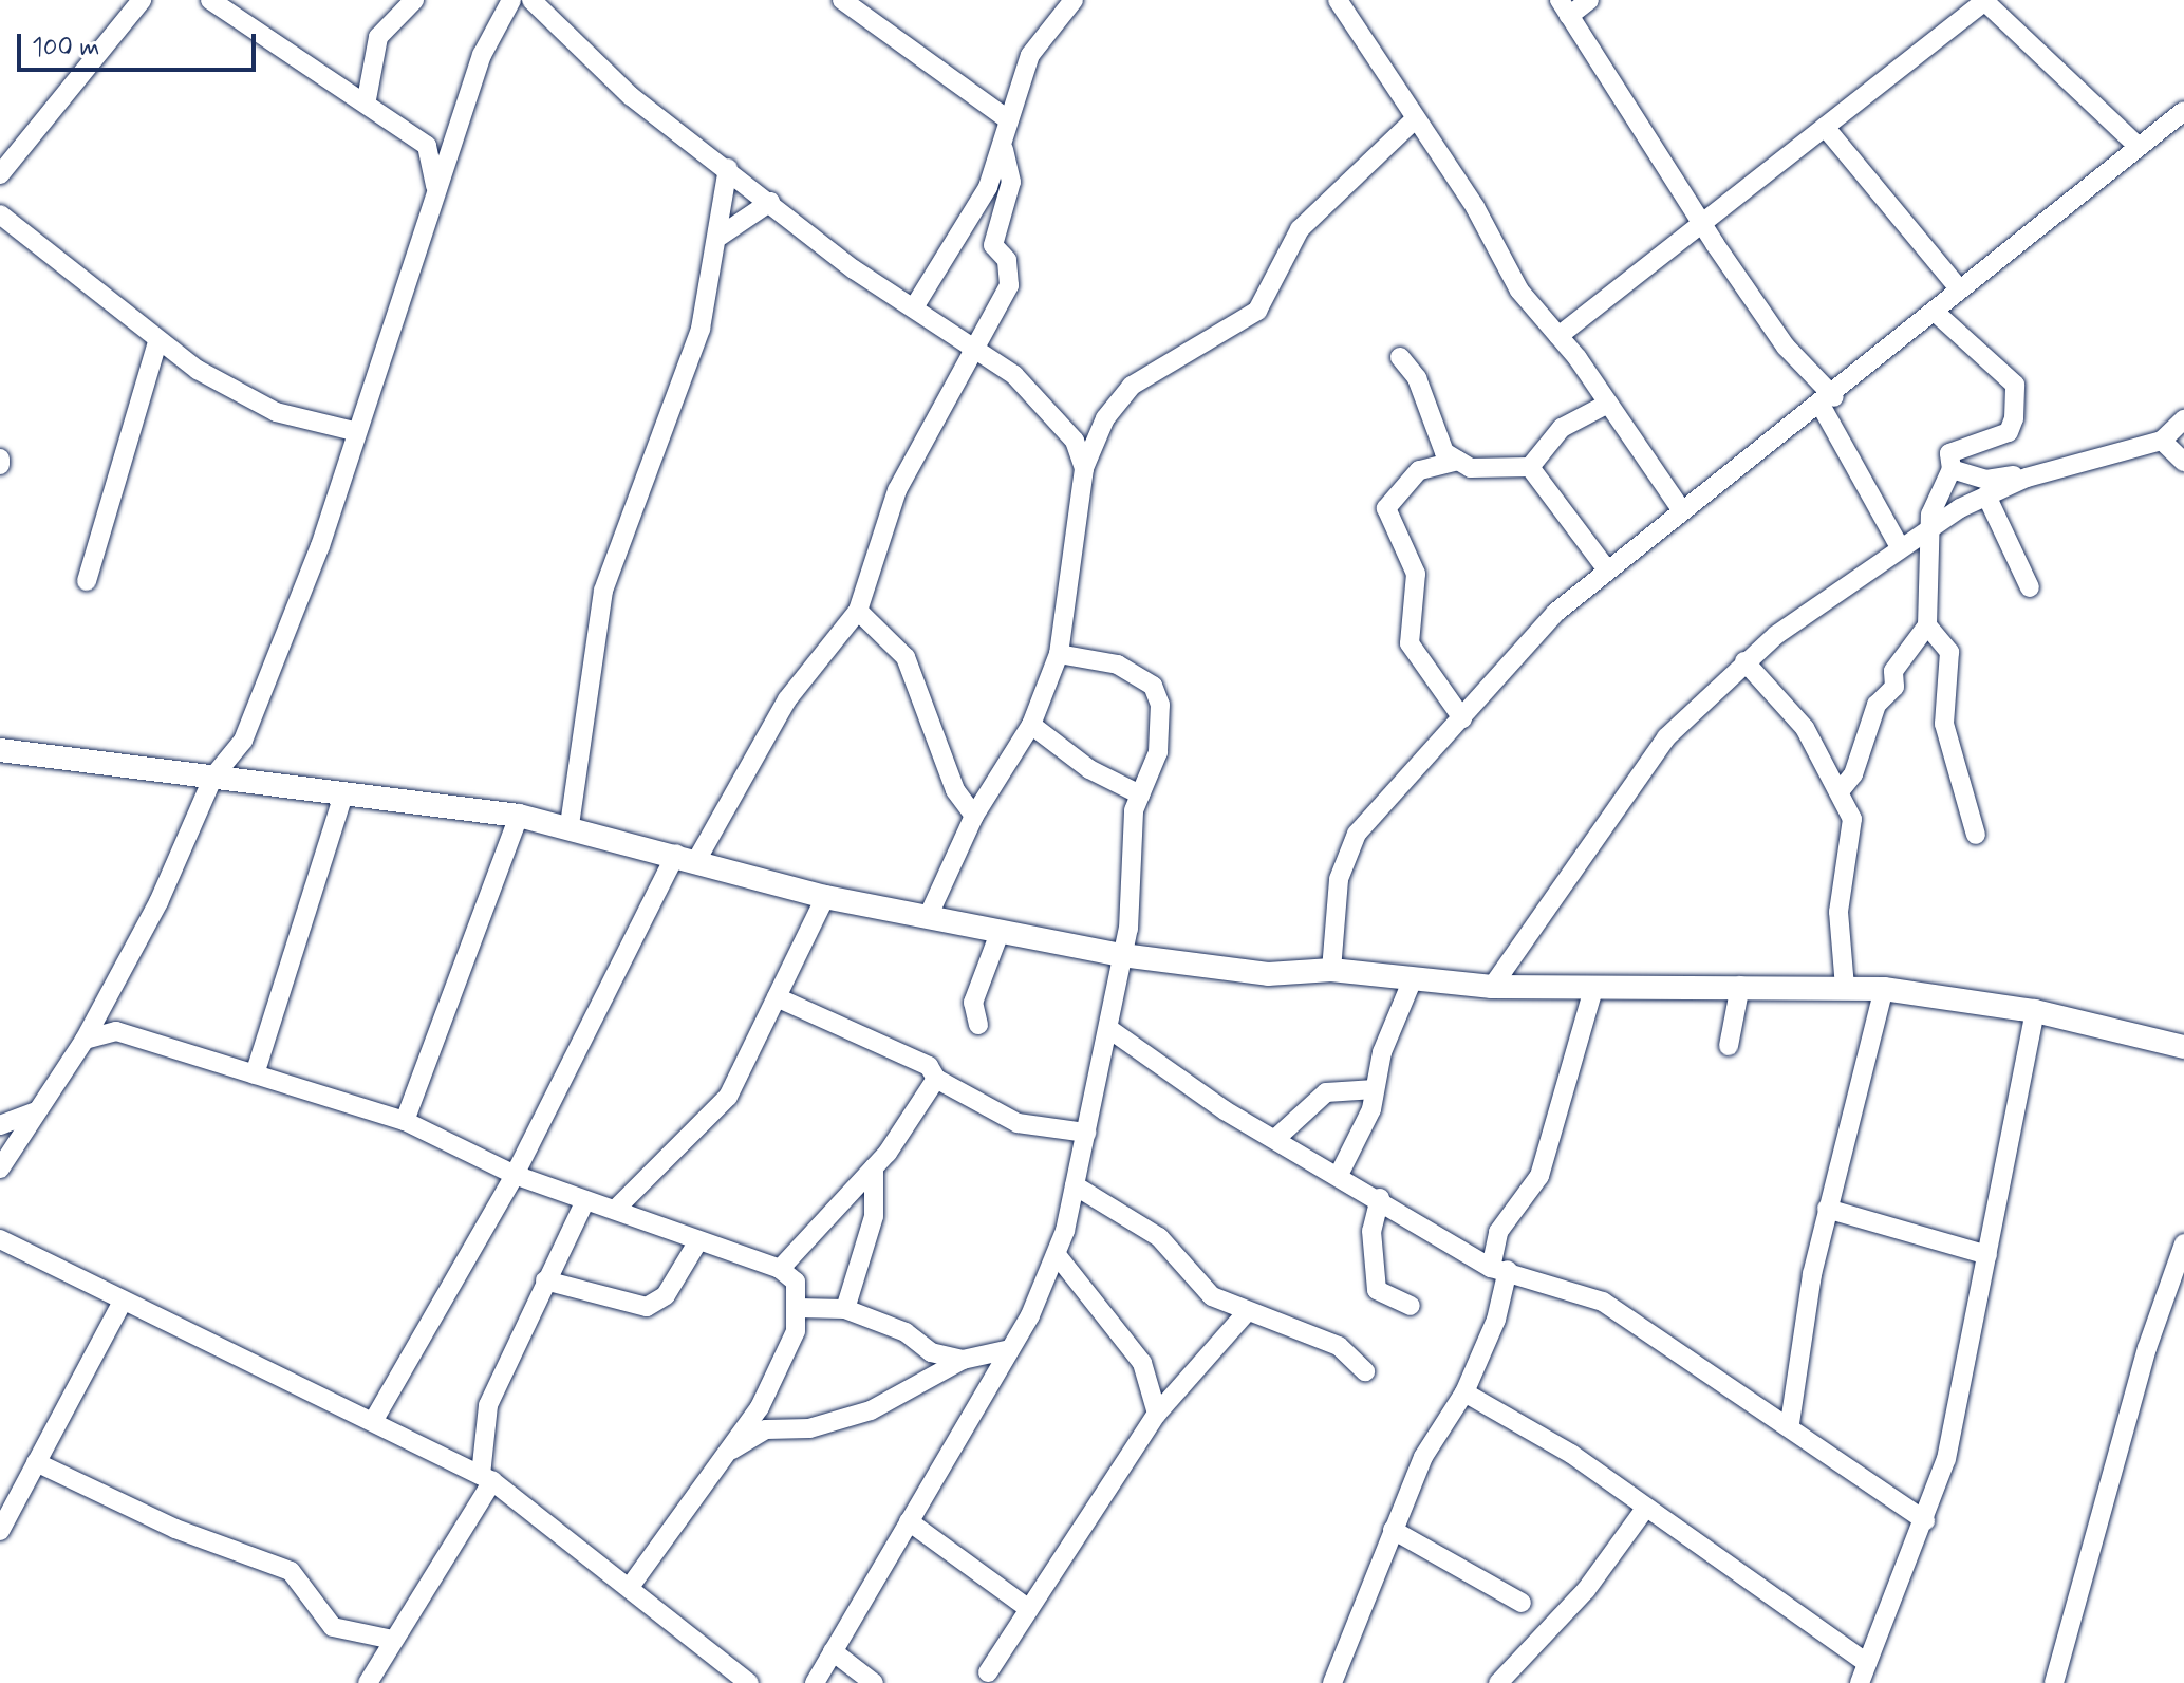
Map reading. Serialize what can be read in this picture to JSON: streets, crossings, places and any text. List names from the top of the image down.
{
  "scale_bar": "100 m"
}
